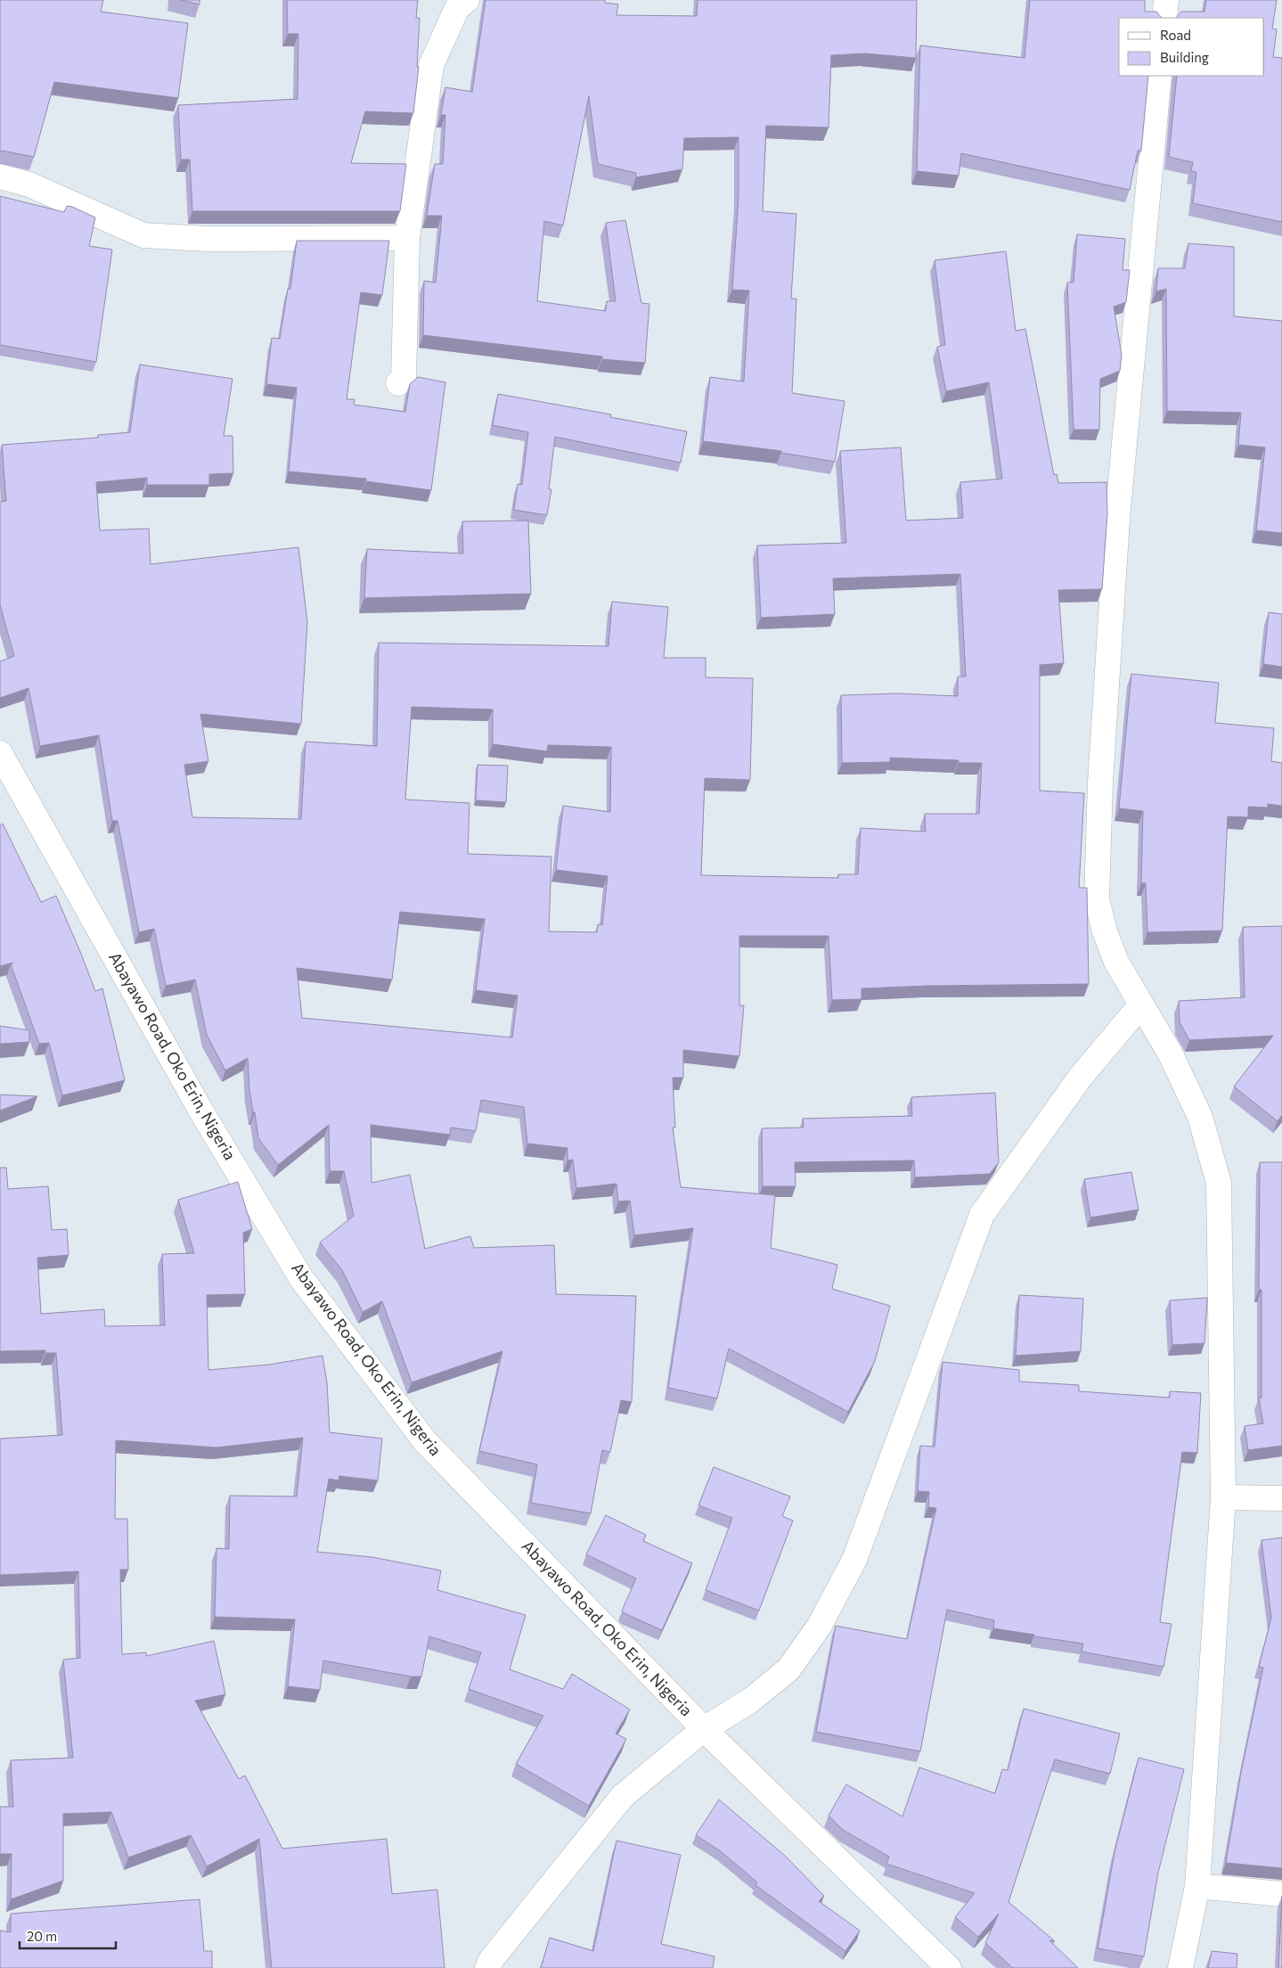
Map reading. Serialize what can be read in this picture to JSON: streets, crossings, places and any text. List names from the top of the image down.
{
  "streets": {
    "street": ["Abayawo Road, Oko Erin, Nigeria"]
  },
  "legend": ["Road", "Building"],
  "scale_bar": "20 m"
}
